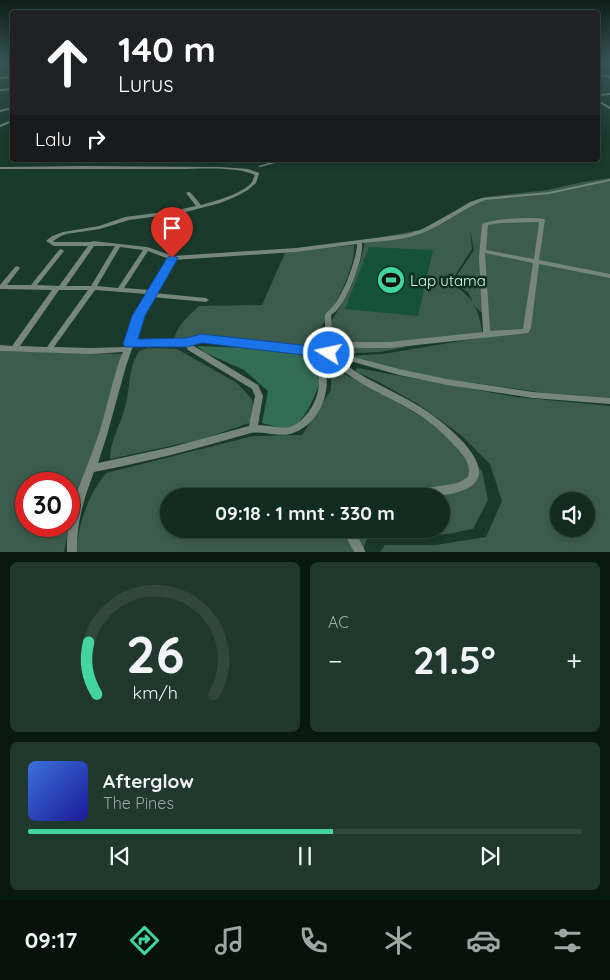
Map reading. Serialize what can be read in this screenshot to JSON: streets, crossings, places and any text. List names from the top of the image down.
{
  "places": {
    "sports": ["Lap utama"]
  },
  "page": {
    "turn": ["140 m", "Lurus"],
    "then": "Lalu",
    "limit": "30",
    "trip": "09:18 · 1 mnt · 330 m",
    "tile": "AC",
    "heat": ["−", "21.5°", "+"],
    "song": ["Afterglow", "The Pines"],
    "tabs": "09:17",
    "gauge": ["26", "km/h"]
  }
}
